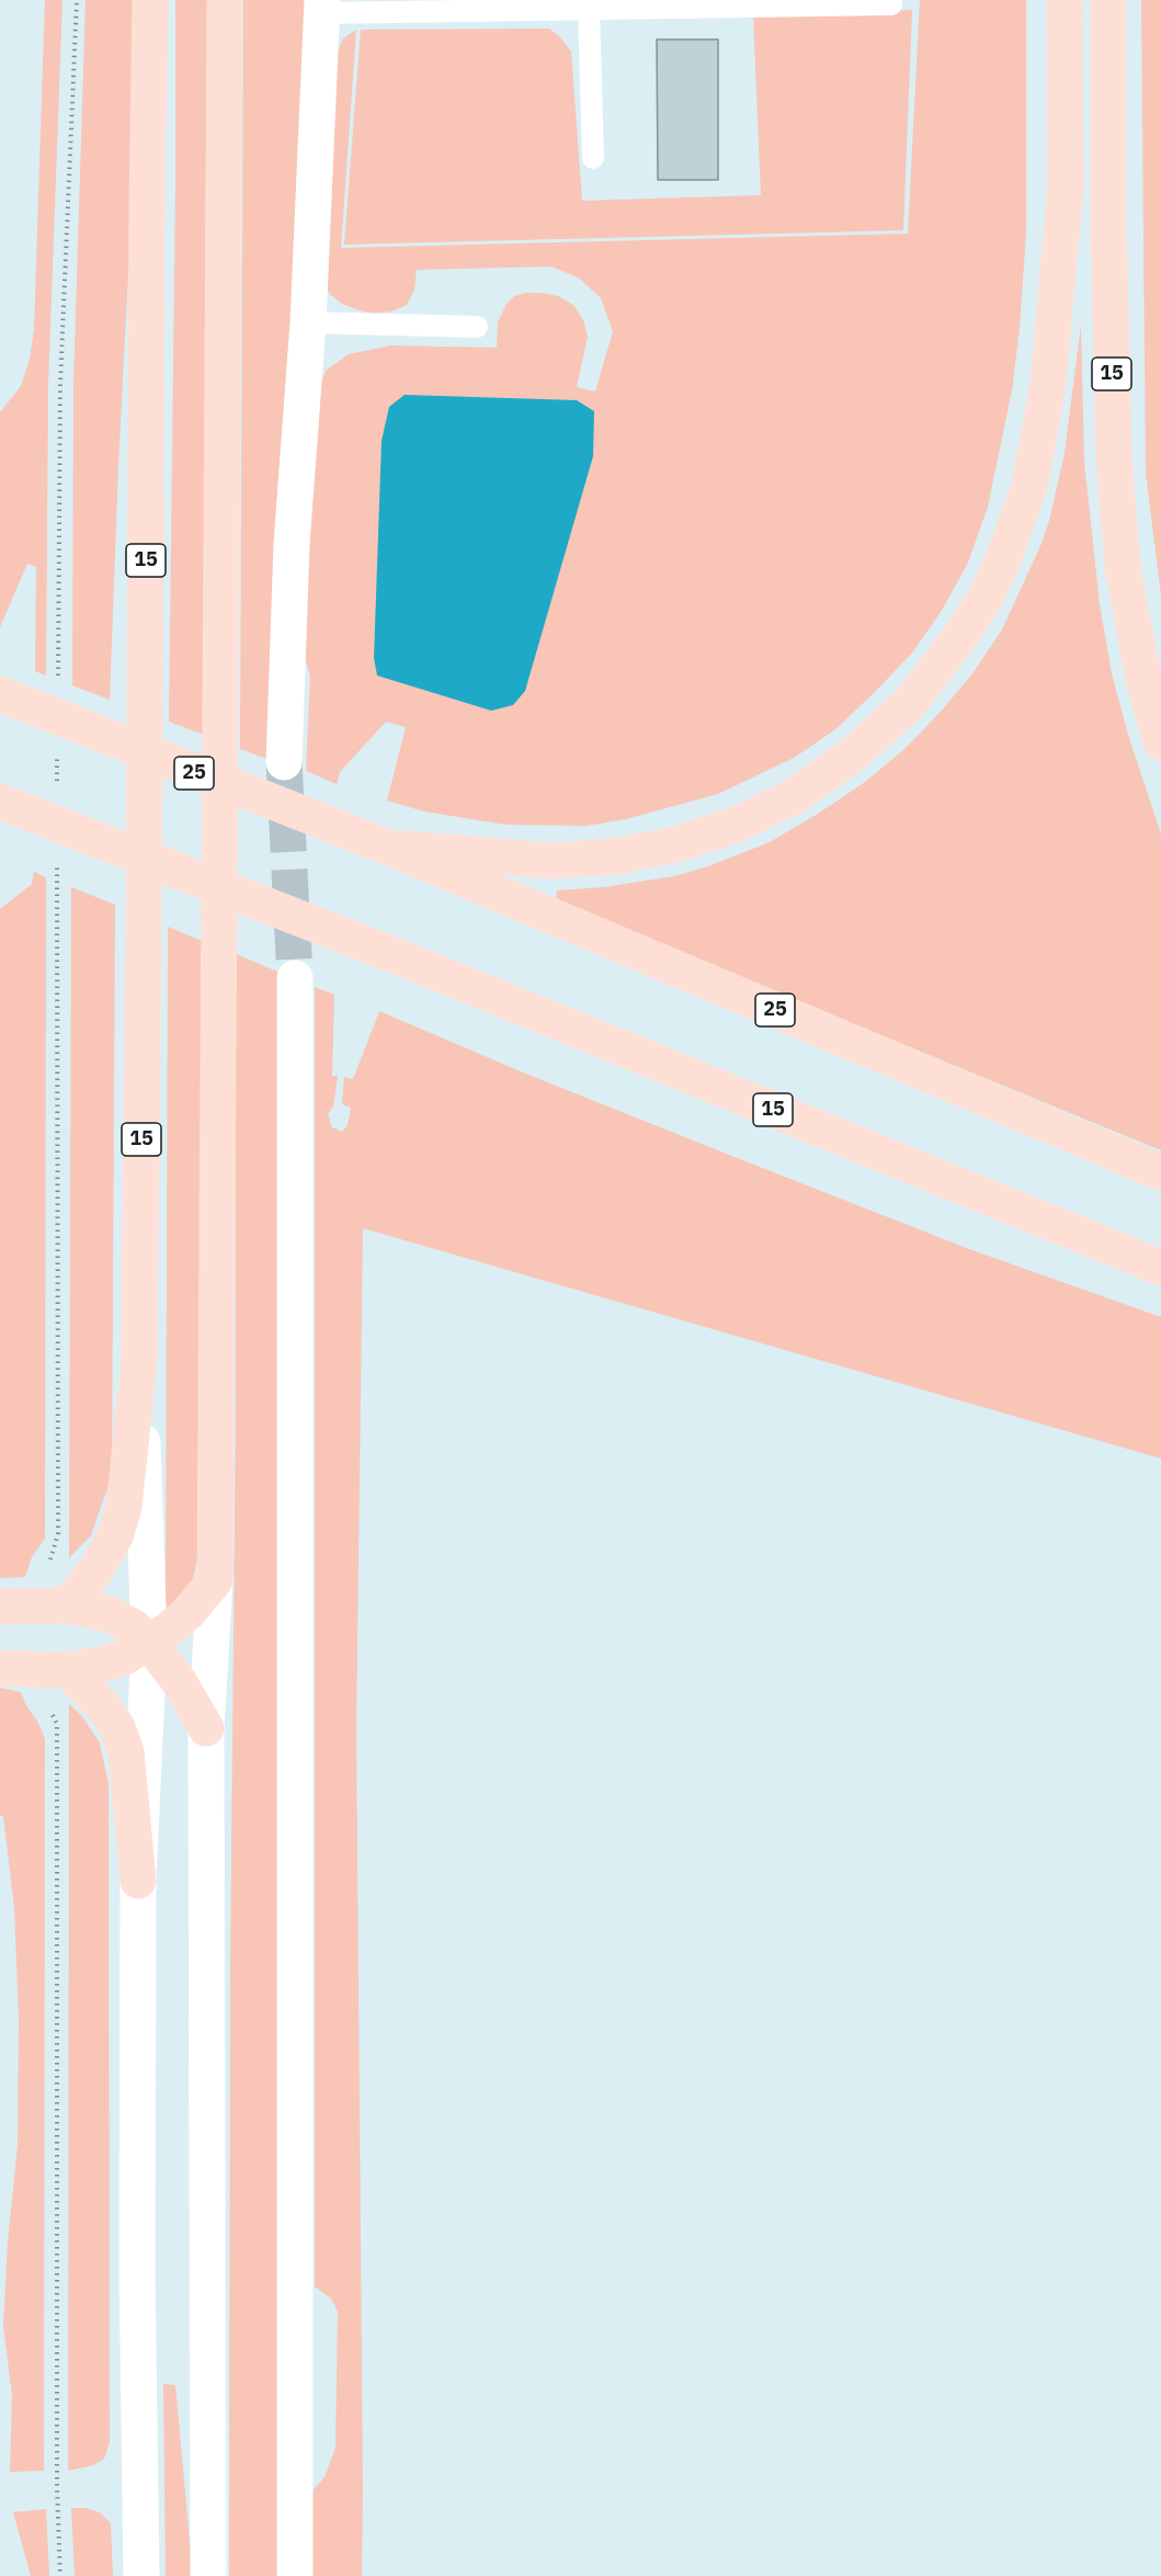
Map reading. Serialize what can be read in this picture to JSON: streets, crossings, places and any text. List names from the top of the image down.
{
  "streets": {
    "main road": ["15", "25"]
  }
}
